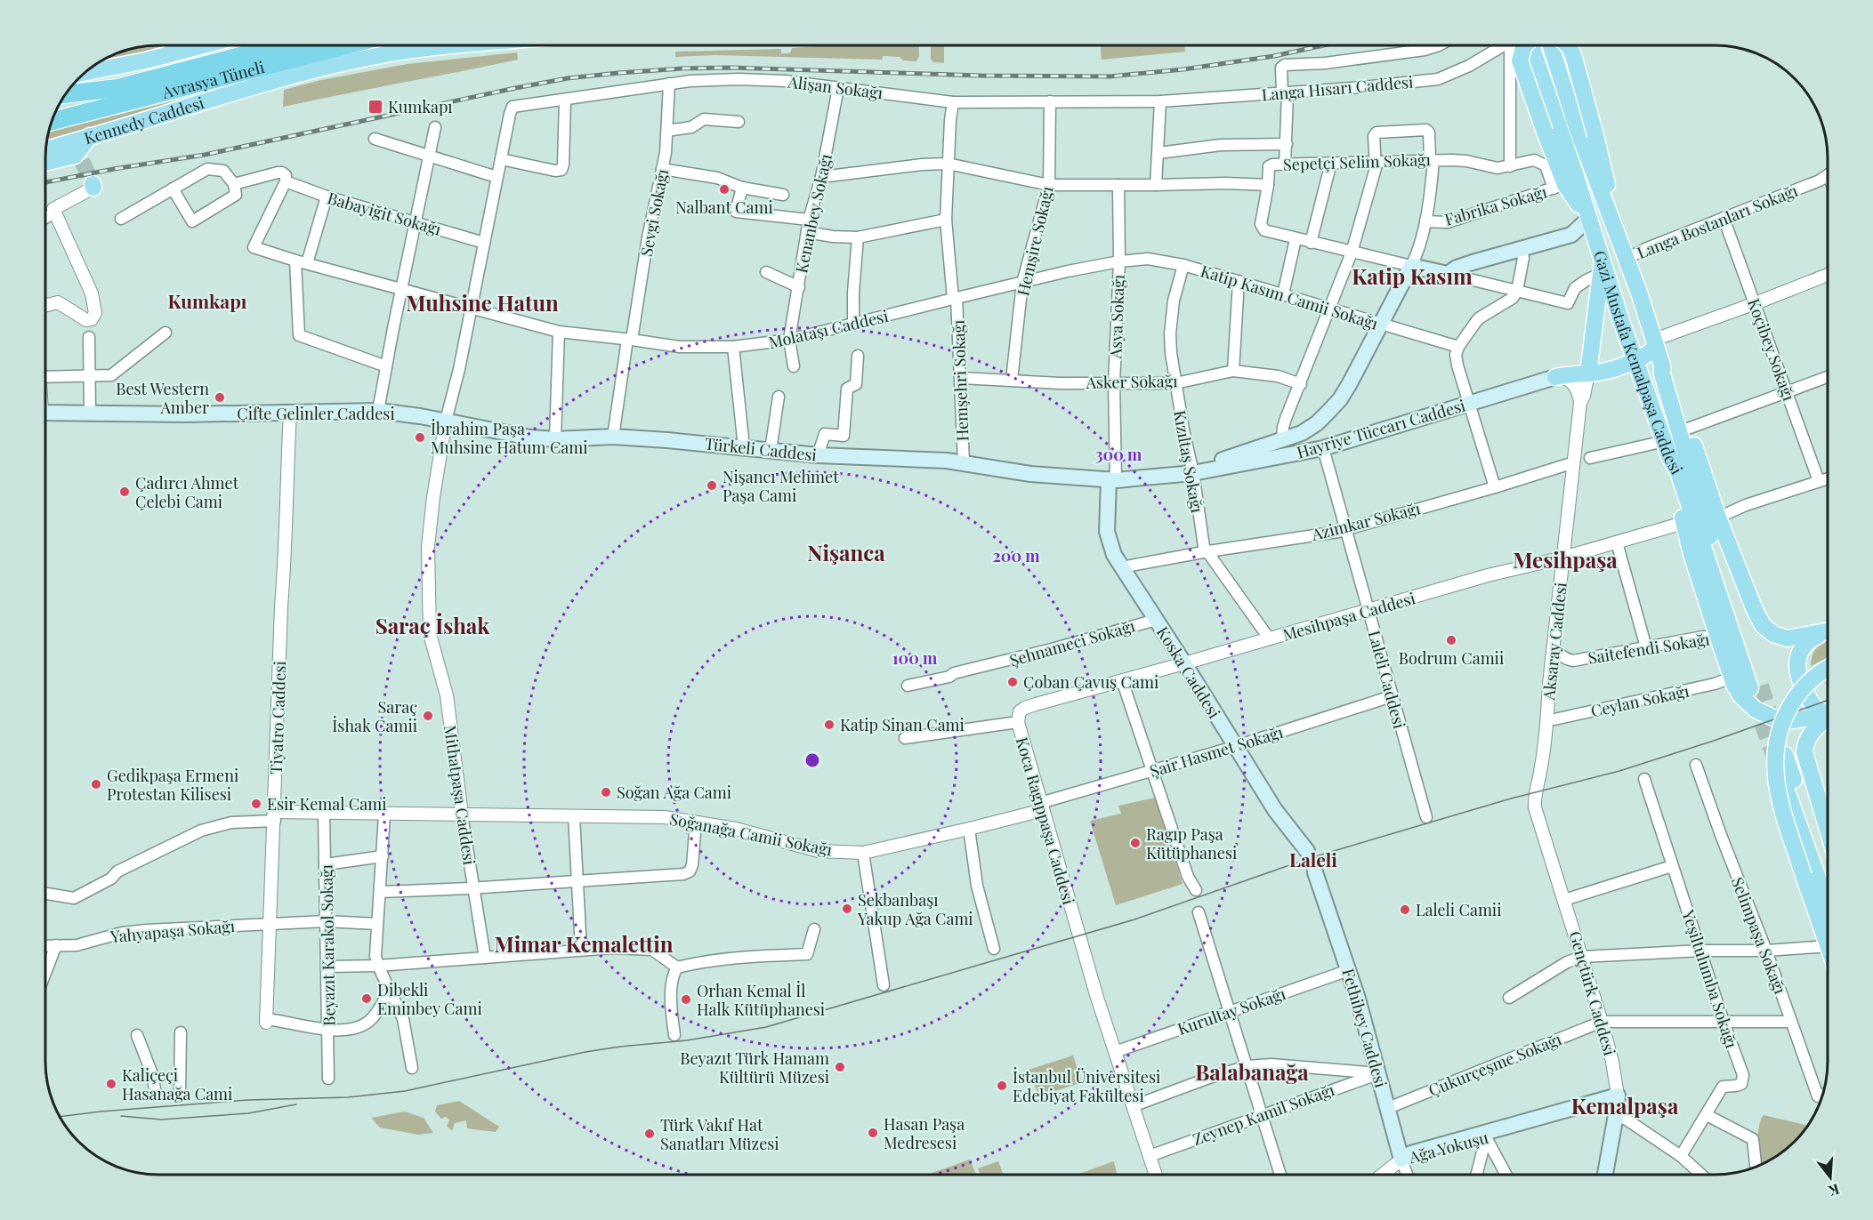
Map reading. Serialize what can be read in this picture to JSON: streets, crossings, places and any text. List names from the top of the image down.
{
  "streets": {
    "highway": ["Avrasya Tüneli"],
    "main road": [
      "Kennedy Caddesi",
      "Gazi Mustafa Kemalpaşa Caddesi",
      "Çifte Gelinler Caddesi",
      "Hayriye Tüccarı Caddesi",
      "Türkeli Caddesi",
      "Koska Caddesi",
      "Gençtürk Caddesi",
      "Fethibey Caddesi",
      "Ağa Yokuşu"
    ],
    "street": [
      "Alişan Sokağı",
      "Langa Hısarı Caddesi",
      "Sepetçi Selim Sokağı",
      "Fabrika Sokağı",
      "Sevgi Sokağı",
      "Babayiğit Sokağı",
      "Kenanbey Sokağı",
      "Langa Bostanları Sokağı",
      "Hemşire Sokağı",
      "Katip Kasım Camii Sokağı",
      "Asya Sokağı",
      "Molataşı Caddesi",
      "Koçibey Sokağı",
      "Hemşehri Sokağı",
      "Asker Sokağı",
      "Kızıltaş Sokağı",
      "Azimkar Sokağı",
      "Mesihpaşa Caddesi",
      "Aksaray Caddesi",
      "Şehnameci Sokağı",
      "Saitefendi Sokağı",
      "Laleli Caddesi",
      "Ceylan Sokağı",
      "Tiyatro Caddesi",
      "Şair Hasmet Sokağı",
      "Mithatpaşa Caddesi",
      "Koca Ragıppaşa Caddesi",
      "Soğanağa Camii Sokağı",
      "Yahyapaşa Sokağı",
      "Selimpaşa Sokağı",
      "Beyazıt Karakol Sokağı",
      "Yeşiltulumba Sokağı",
      "Kurultay Sokağı",
      "Çukurçeşme Sokağı",
      "Zeynep Kamil Sokağı"
    ]
  },
  "crossings": [
    ["Alişan Sokağı", "Langa Hısarı Caddesi"],
    ["Alişan Sokağı", "Sevgi Sokağı"],
    ["Alişan Sokağı", "Kenanbey Sokağı"],
    ["Alişan Sokağı", "Hemşire Sokağı"],
    ["Alişan Sokağı", "Hemşehri Sokağı"],
    ["Sepetçi Selim Sokağı", "Fabrika Sokağı"],
    ["Sepetçi Selim Sokağı", "Kenanbey Sokağı"],
    ["Sepetçi Selim Sokağı", "Hemşire Sokağı"],
    ["Sepetçi Selim Sokağı", "Asya Sokağı"],
    ["Sepetçi Selim Sokağı", "Hemşehri Sokağı"],
    ["Sevgi Sokağı", "Molataşı Caddesi"],
    ["Sevgi Sokağı", "Türkeli Caddesi"],
    ["Babayiğit Sokağı", "Molataşı Caddesi"],
    ["Kenanbey Sokağı", "Molataşı Caddesi"],
    ["Langa Bostanları Sokağı", "Koçibey Sokağı"],
    ["Langa Bostanları Sokağı", "Gazi Mustafa Kemalpaşa Caddesi"],
    ["Hemşire Sokağı", "Molataşı Caddesi"],
    ["Hemşire Sokağı", "Asker Sokağı"],
    ["Katip Kasım Camii Sokağı", "Asya Sokağı"],
    ["Katip Kasım Camii Sokağı", "Molataşı Caddesi"],
    ["Katip Kasım Camii Sokağı", "Kızıltaş Sokağı"],
    ["Asya Sokağı", "Molataşı Caddesi"],
    ["Asya Sokağı", "Asker Sokağı"],
    ["Asya Sokağı", "Hayriye Tüccarı Caddesi"],
    ["Asya Sokağı", "Türkeli Caddesi"],
    ["Asya Sokağı", "Koska Caddesi"],
    ["Molataşı Caddesi", "Hemşehri Sokağı"],
    ["Hemşehri Sokağı", "Asker Sokağı"],
    ["Hemşehri Sokağı", "Türkeli Caddesi"],
    ["Asker Sokağı", "Kızıltaş Sokağı"],
    ["Çifte Gelinler Caddesi", "Türkeli Caddesi"],
    ["Çifte Gelinler Caddesi", "Tiyatro Caddesi"],
    ["Çifte Gelinler Caddesi", "Mithatpaşa Caddesi"],
    ["Hayriye Tüccarı Caddesi", "Türkeli Caddesi"],
    ["Hayriye Tüccarı Caddesi", "Kızıltaş Sokağı"],
    ["Hayriye Tüccarı Caddesi", "Koska Caddesi"],
    ["Hayriye Tüccarı Caddesi", "Laleli Caddesi"],
    ["Türkeli Caddesi", "Koska Caddesi"],
    ["Türkeli Caddesi", "Mithatpaşa Caddesi"],
    ["Kızıltaş Sokağı", "Azimkar Sokağı"],
    ["Kızıltaş Sokağı", "Mesihpaşa Caddesi"],
    ["Azimkar Sokağı", "Aksaray Caddesi"],
    ["Azimkar Sokağı", "Koska Caddesi"],
    ["Azimkar Sokağı", "Laleli Caddesi"],
    ["Mesihpaşa Caddesi", "Aksaray Caddesi"],
    ["Mesihpaşa Caddesi", "Koska Caddesi"],
    ["Mesihpaşa Caddesi", "Laleli Caddesi"],
    ["Mesihpaşa Caddesi", "Koca Ragıppaşa Caddesi"],
    ["Aksaray Caddesi", "Saitefendi Sokağı"],
    ["Aksaray Caddesi", "Ceylan Sokağı"],
    ["Aksaray Caddesi", "Gençtürk Caddesi"],
    ["Şehnameci Sokağı", "Koska Caddesi"],
    ["Koska Caddesi", "Şair Hasmet Sokağı"],
    ["Laleli Caddesi", "Şair Hasmet Sokağı"],
    ["Tiyatro Caddesi", "Soğanağa Camii Sokağı"],
    ["Tiyatro Caddesi", "Yahyapaşa Sokağı"],
    ["Şair Hasmet Sokağı", "Koca Ragıppaşa Caddesi"],
    ["Şair Hasmet Sokağı", "Soğanağa Camii Sokağı"],
    ["Mithatpaşa Caddesi", "Soğanağa Camii Sokağı"],
    ["Koca Ragıppaşa Caddesi", "Soğanağa Camii Sokağı"],
    ["Koca Ragıppaşa Caddesi", "Kurultay Sokağı"],
    ["Koca Ragıppaşa Caddesi", "Zeynep Kamil Sokağı"],
    ["Soğanağa Camii Sokağı", "Beyazıt Karakol Sokağı"],
    ["Yahyapaşa Sokağı", "Beyazıt Karakol Sokağı"],
    ["Gençtürk Caddesi", "Çukurçeşme Sokağı"],
    ["Gençtürk Caddesi", "Ağa Yokuşu"],
    ["Kurultay Sokağı", "Fethibey Caddesi"],
    ["Fethibey Caddesi", "Çukurçeşme Sokağı"],
    ["Fethibey Caddesi", "Zeynep Kamil Sokağı"],
    ["Fethibey Caddesi", "Ağa Yokuşu"]
  ],
  "districts": [
    "Katip Kasım",
    "Kumkapı",
    "Muhsine Hatun",
    "Nişanca",
    "Mesihpaşa",
    "Saraç İshak",
    "Laleli",
    "Mimar Kemalettin",
    "Balabanağa",
    "Kemalpaşa"
  ],
  "places": {
    "transit": ["Kumkapı"],
    "other": [
      "Nalbant Cami",
      "Best Western Amber",
      "İbrahim Paşa Muhsine Hatum Cami",
      "Nişancı Mehmet Paşa Cami",
      "Çadırcı Ahmet Çelebi Cami",
      "Bodrum Camii",
      "Çoban Çavuş Cami",
      "Saraç İshak Camii",
      "Katip Sinan Cami",
      "Gedikpaşa Ermeni Protestan Kilisesi",
      "Soğan Ağa Cami",
      "Esir Kemal Cami",
      "Ragıp Paşa Kütüphanesi",
      "Sekbanbaşı Yakup Ağa Cami",
      "Laleli Camii",
      "Dibekli Eminbey Cami",
      "Orhan Kemal İl Halk Kütüphanesi",
      "Beyazıt Türk Hamam Kültürü Müzesi",
      "Kaliçeçi Hasanağa Cami",
      "İstanbul Üniversitesi Edebiyat Fakültesi",
      "Hasan Paşa Medresesi",
      "Türk Vakıf Hat Sanatları Müzesi"
    ]
  },
  "north": "bottom",
  "rings": ["300 m", "200 m", "100 m"]
}
